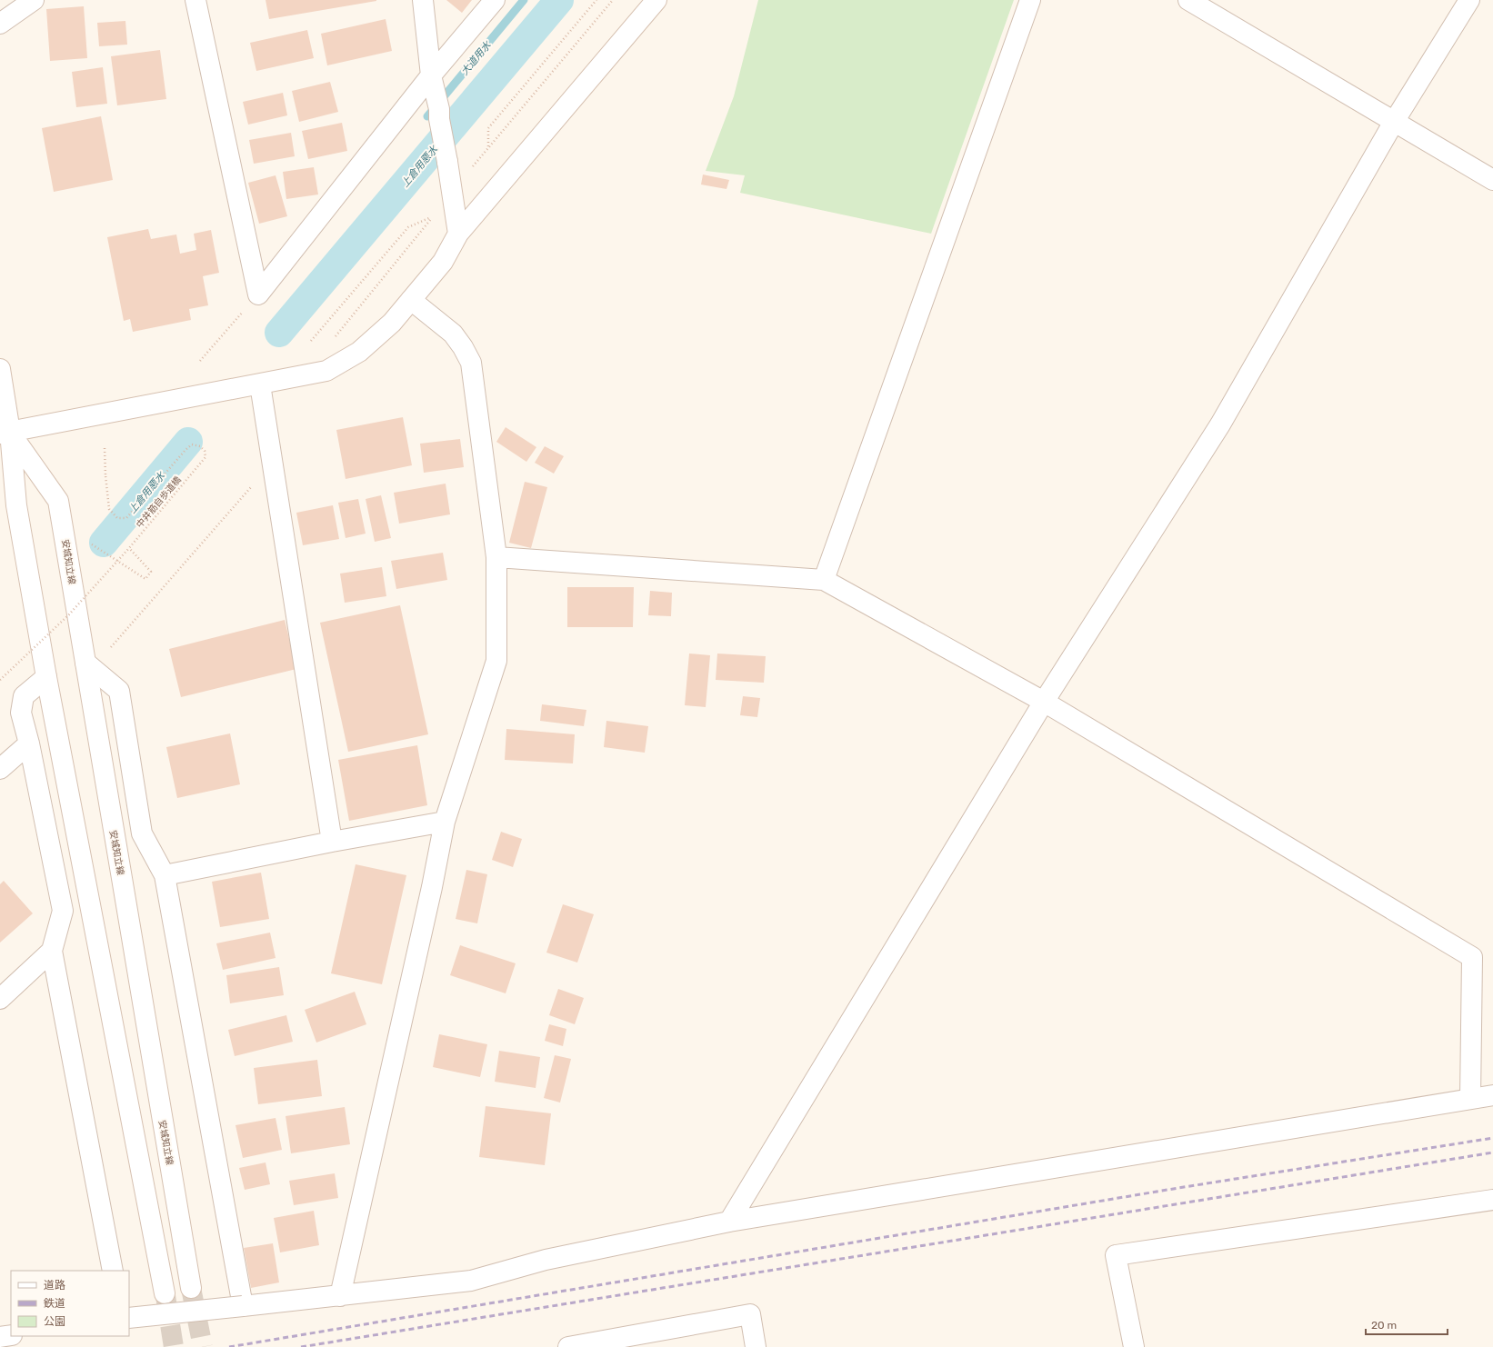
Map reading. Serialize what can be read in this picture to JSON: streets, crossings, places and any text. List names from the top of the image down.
{
  "streets": {
    "street": ["安城知立線"],
    "path": ["中井筋自歩道橋"]
  },
  "water": ["大道用水", "上倉用悪水"],
  "legend": ["道路", "鉄道", "公園"],
  "scale_bar": "20 m"
}
